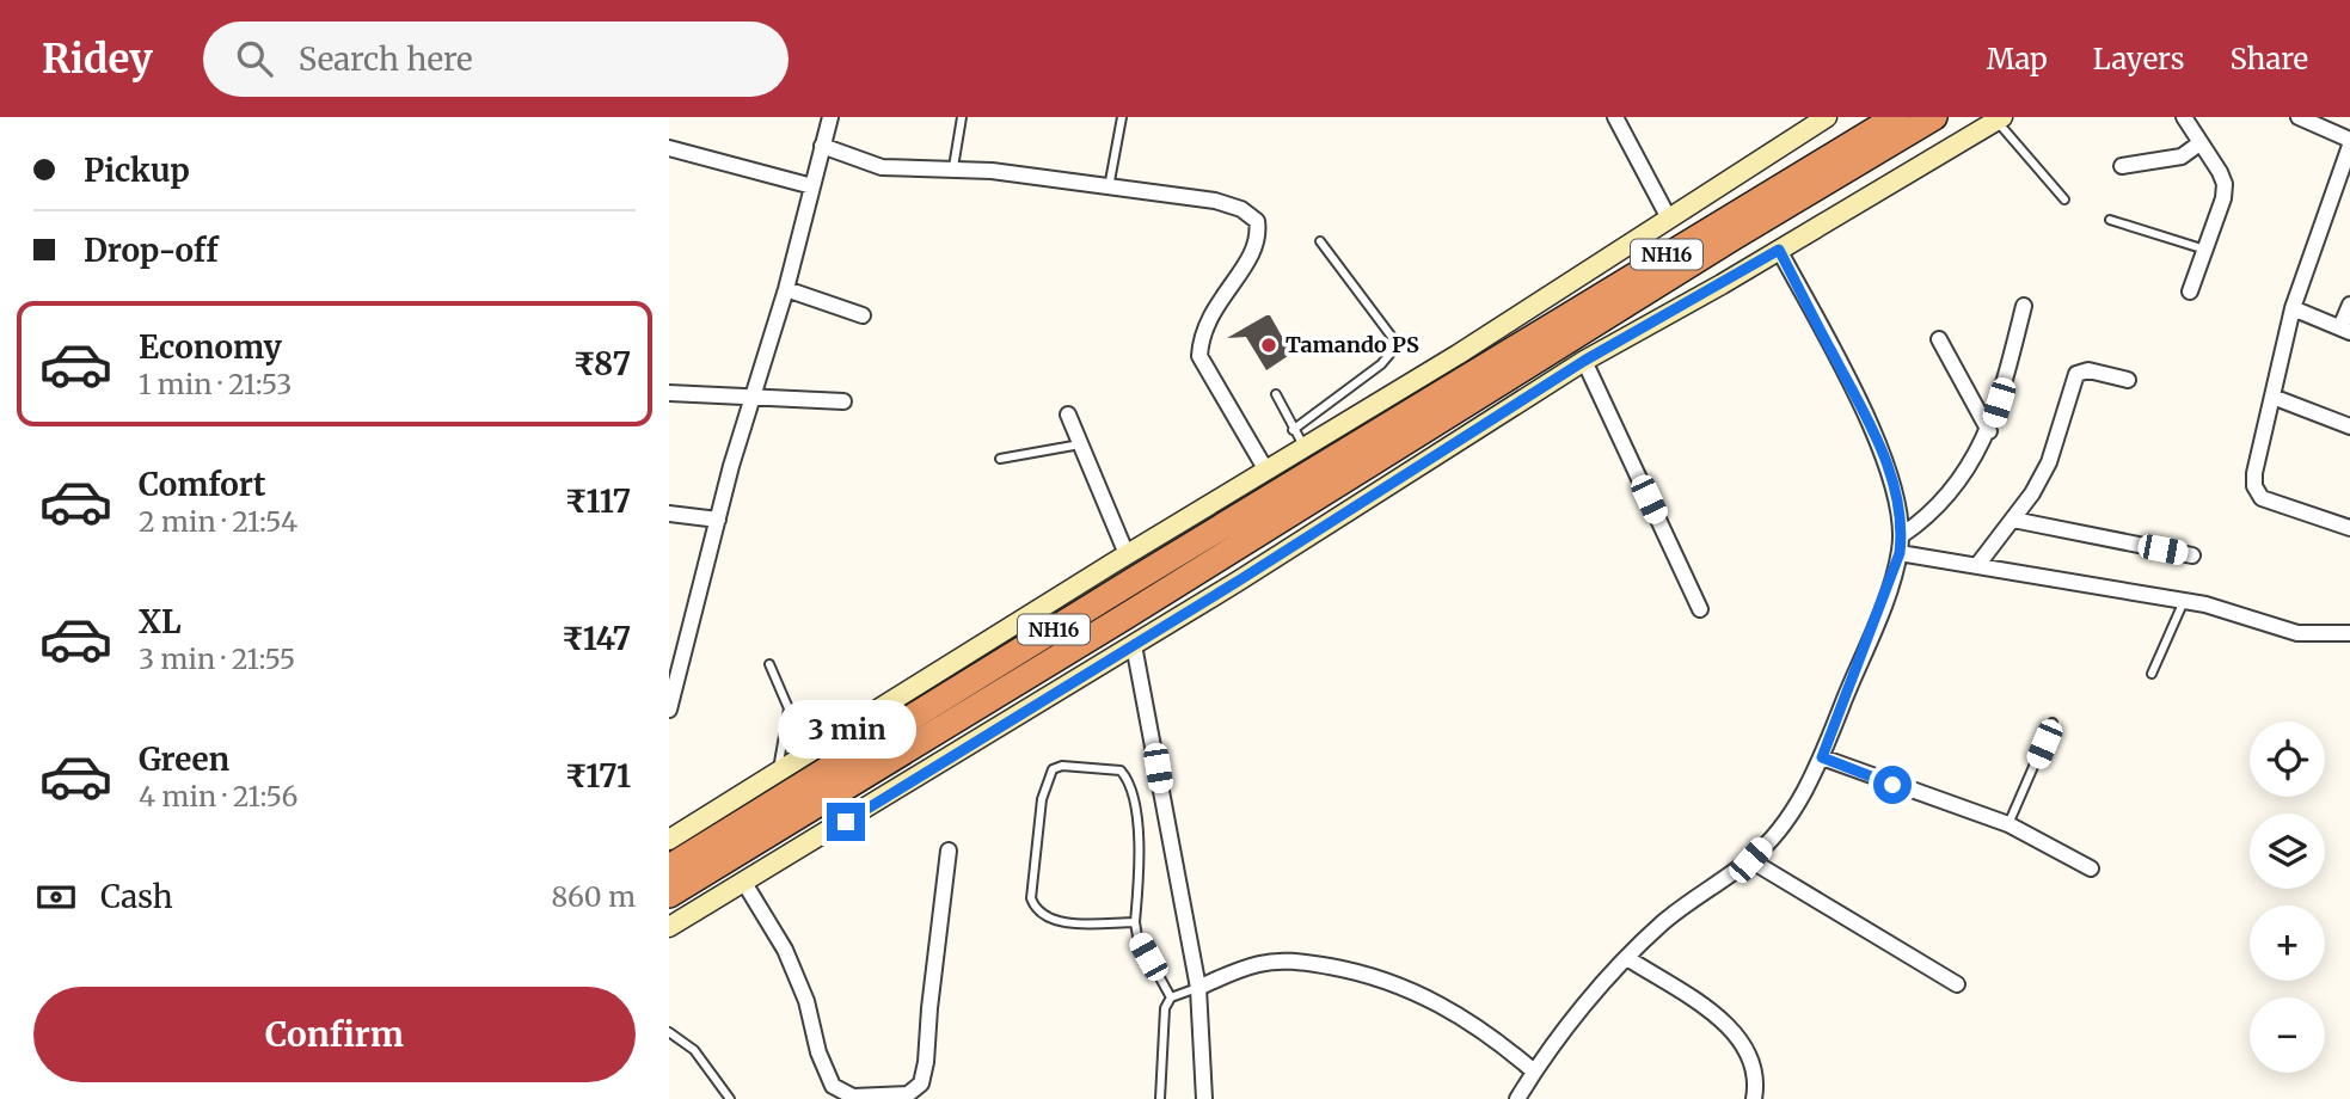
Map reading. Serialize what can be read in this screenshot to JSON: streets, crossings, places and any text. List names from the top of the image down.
{
  "streets": {
    "highway": ["NH16"]
  },
  "places": ["Tamando PS"],
  "page": {
    "header": "Ridey",
    "search": "Search here",
    "nav": ["Map", "Layers", "Share"],
    "banner": ["Pickup", "Drop-off"],
    "list": [
      {
        "name": "Economy",
        "note": "1 min · 21:53",
        "value": "₹87"
      },
      {
        "name": "Comfort",
        "note": "2 min · 21:54",
        "value": "₹117"
      },
      {
        "name": "XL",
        "note": "3 min · 21:55",
        "value": "₹147"
      },
      {
        "name": "Green",
        "note": "4 min · 21:56",
        "value": "₹171"
      }
    ],
    "bubble": "3 min",
    "map_buttons": ["+", "−"],
    "pay": ["Cash", "860 m"],
    "buttons": "Confirm"
  }
}
